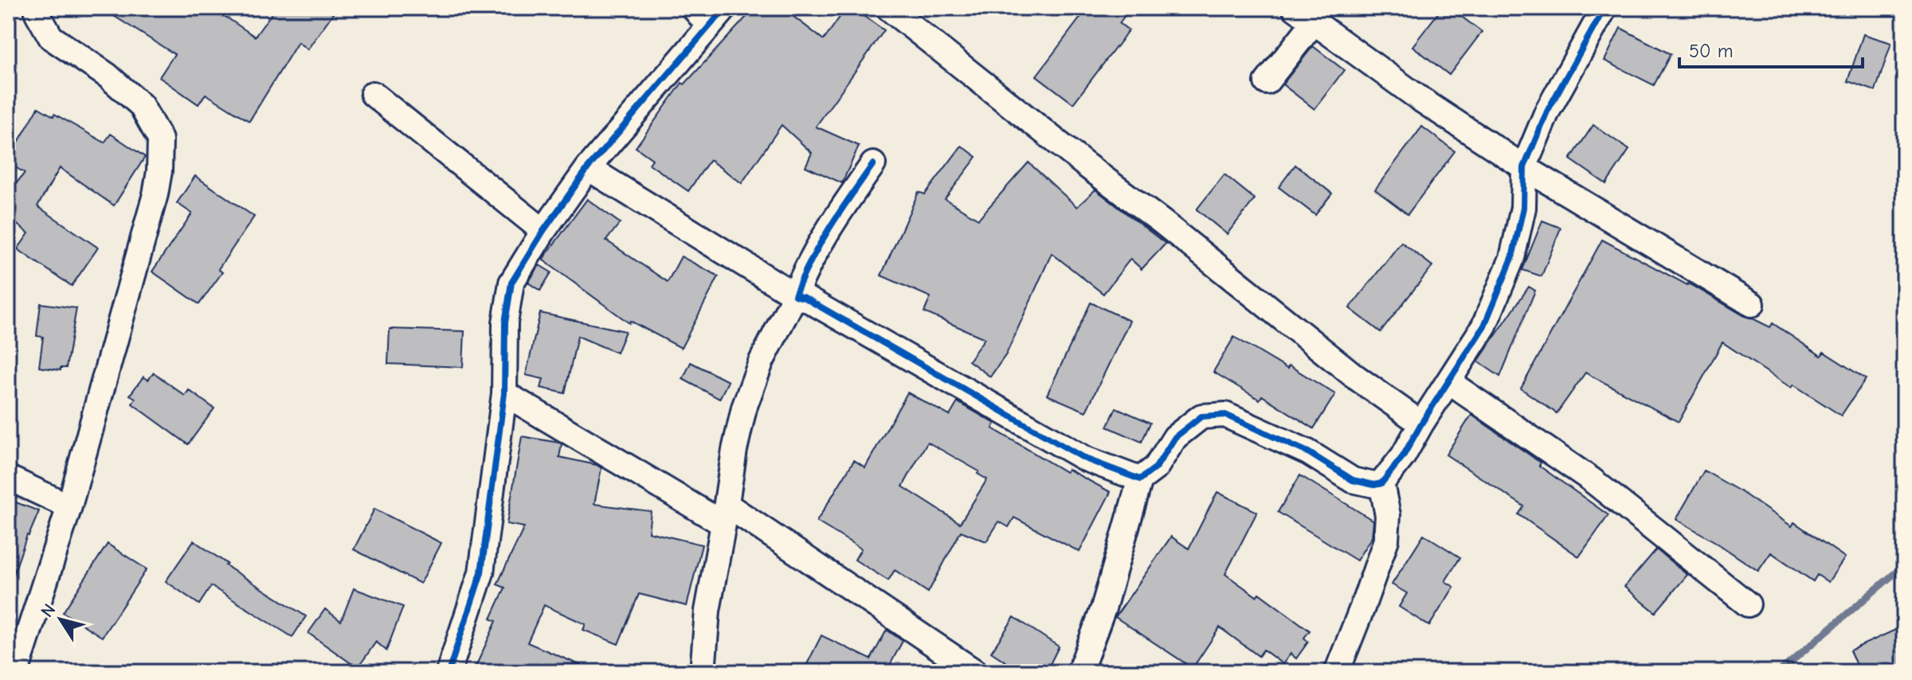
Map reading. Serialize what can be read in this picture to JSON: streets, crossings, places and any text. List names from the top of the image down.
{
  "scale_bar": "50 m",
  "north": "top left"
}
